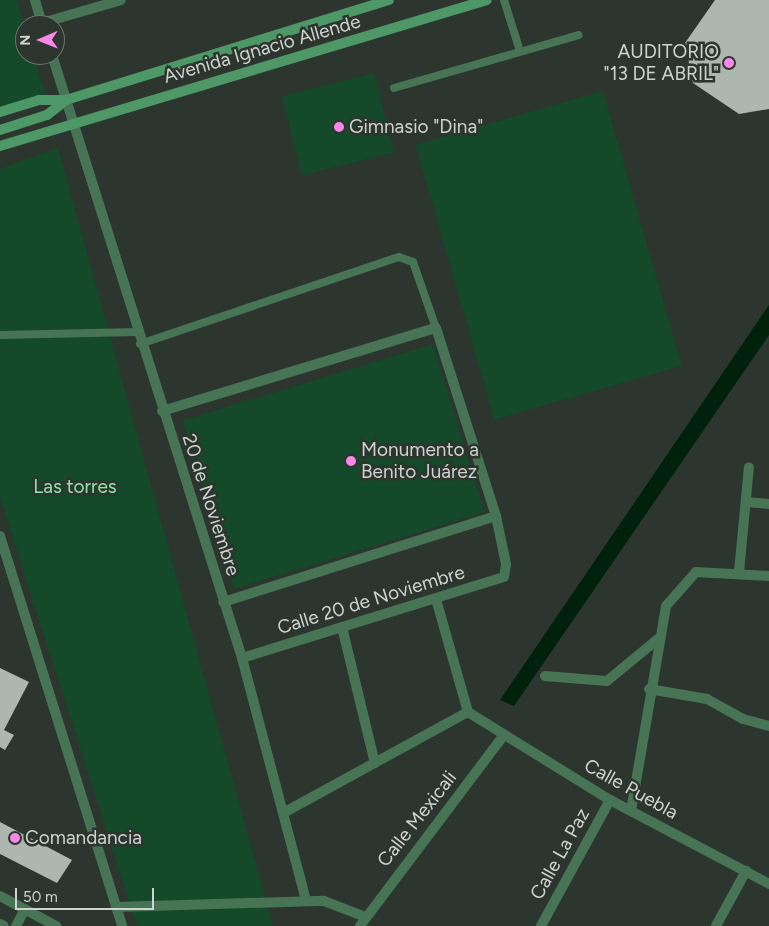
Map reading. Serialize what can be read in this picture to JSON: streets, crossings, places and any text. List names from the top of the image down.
{
  "streets": {
    "street": [
      "Avenida Ignacio Allende",
      "20 de Noviembre",
      "Calle 20 de Noviembre",
      "Calle Puebla",
      "Calle Mexicali",
      "Calle La Paz"
    ]
  },
  "crossings": [
    ["Avenida Ignacio Allende", "20 de Noviembre"],
    ["20 de Noviembre", "Calle 20 de Noviembre"],
    ["Calle Puebla", "Calle Mexicali"],
    ["Calle Puebla", "Calle La Paz"]
  ],
  "parks": ["Las torres"],
  "places": [
    "AUDITORIO \"13 DE ABRIL\"",
    "Gimnasio \"Dina\"",
    "Monumento a Benito Juárez",
    "Comandancia"
  ],
  "scale_bar": "50 m",
  "north": "left"
}
